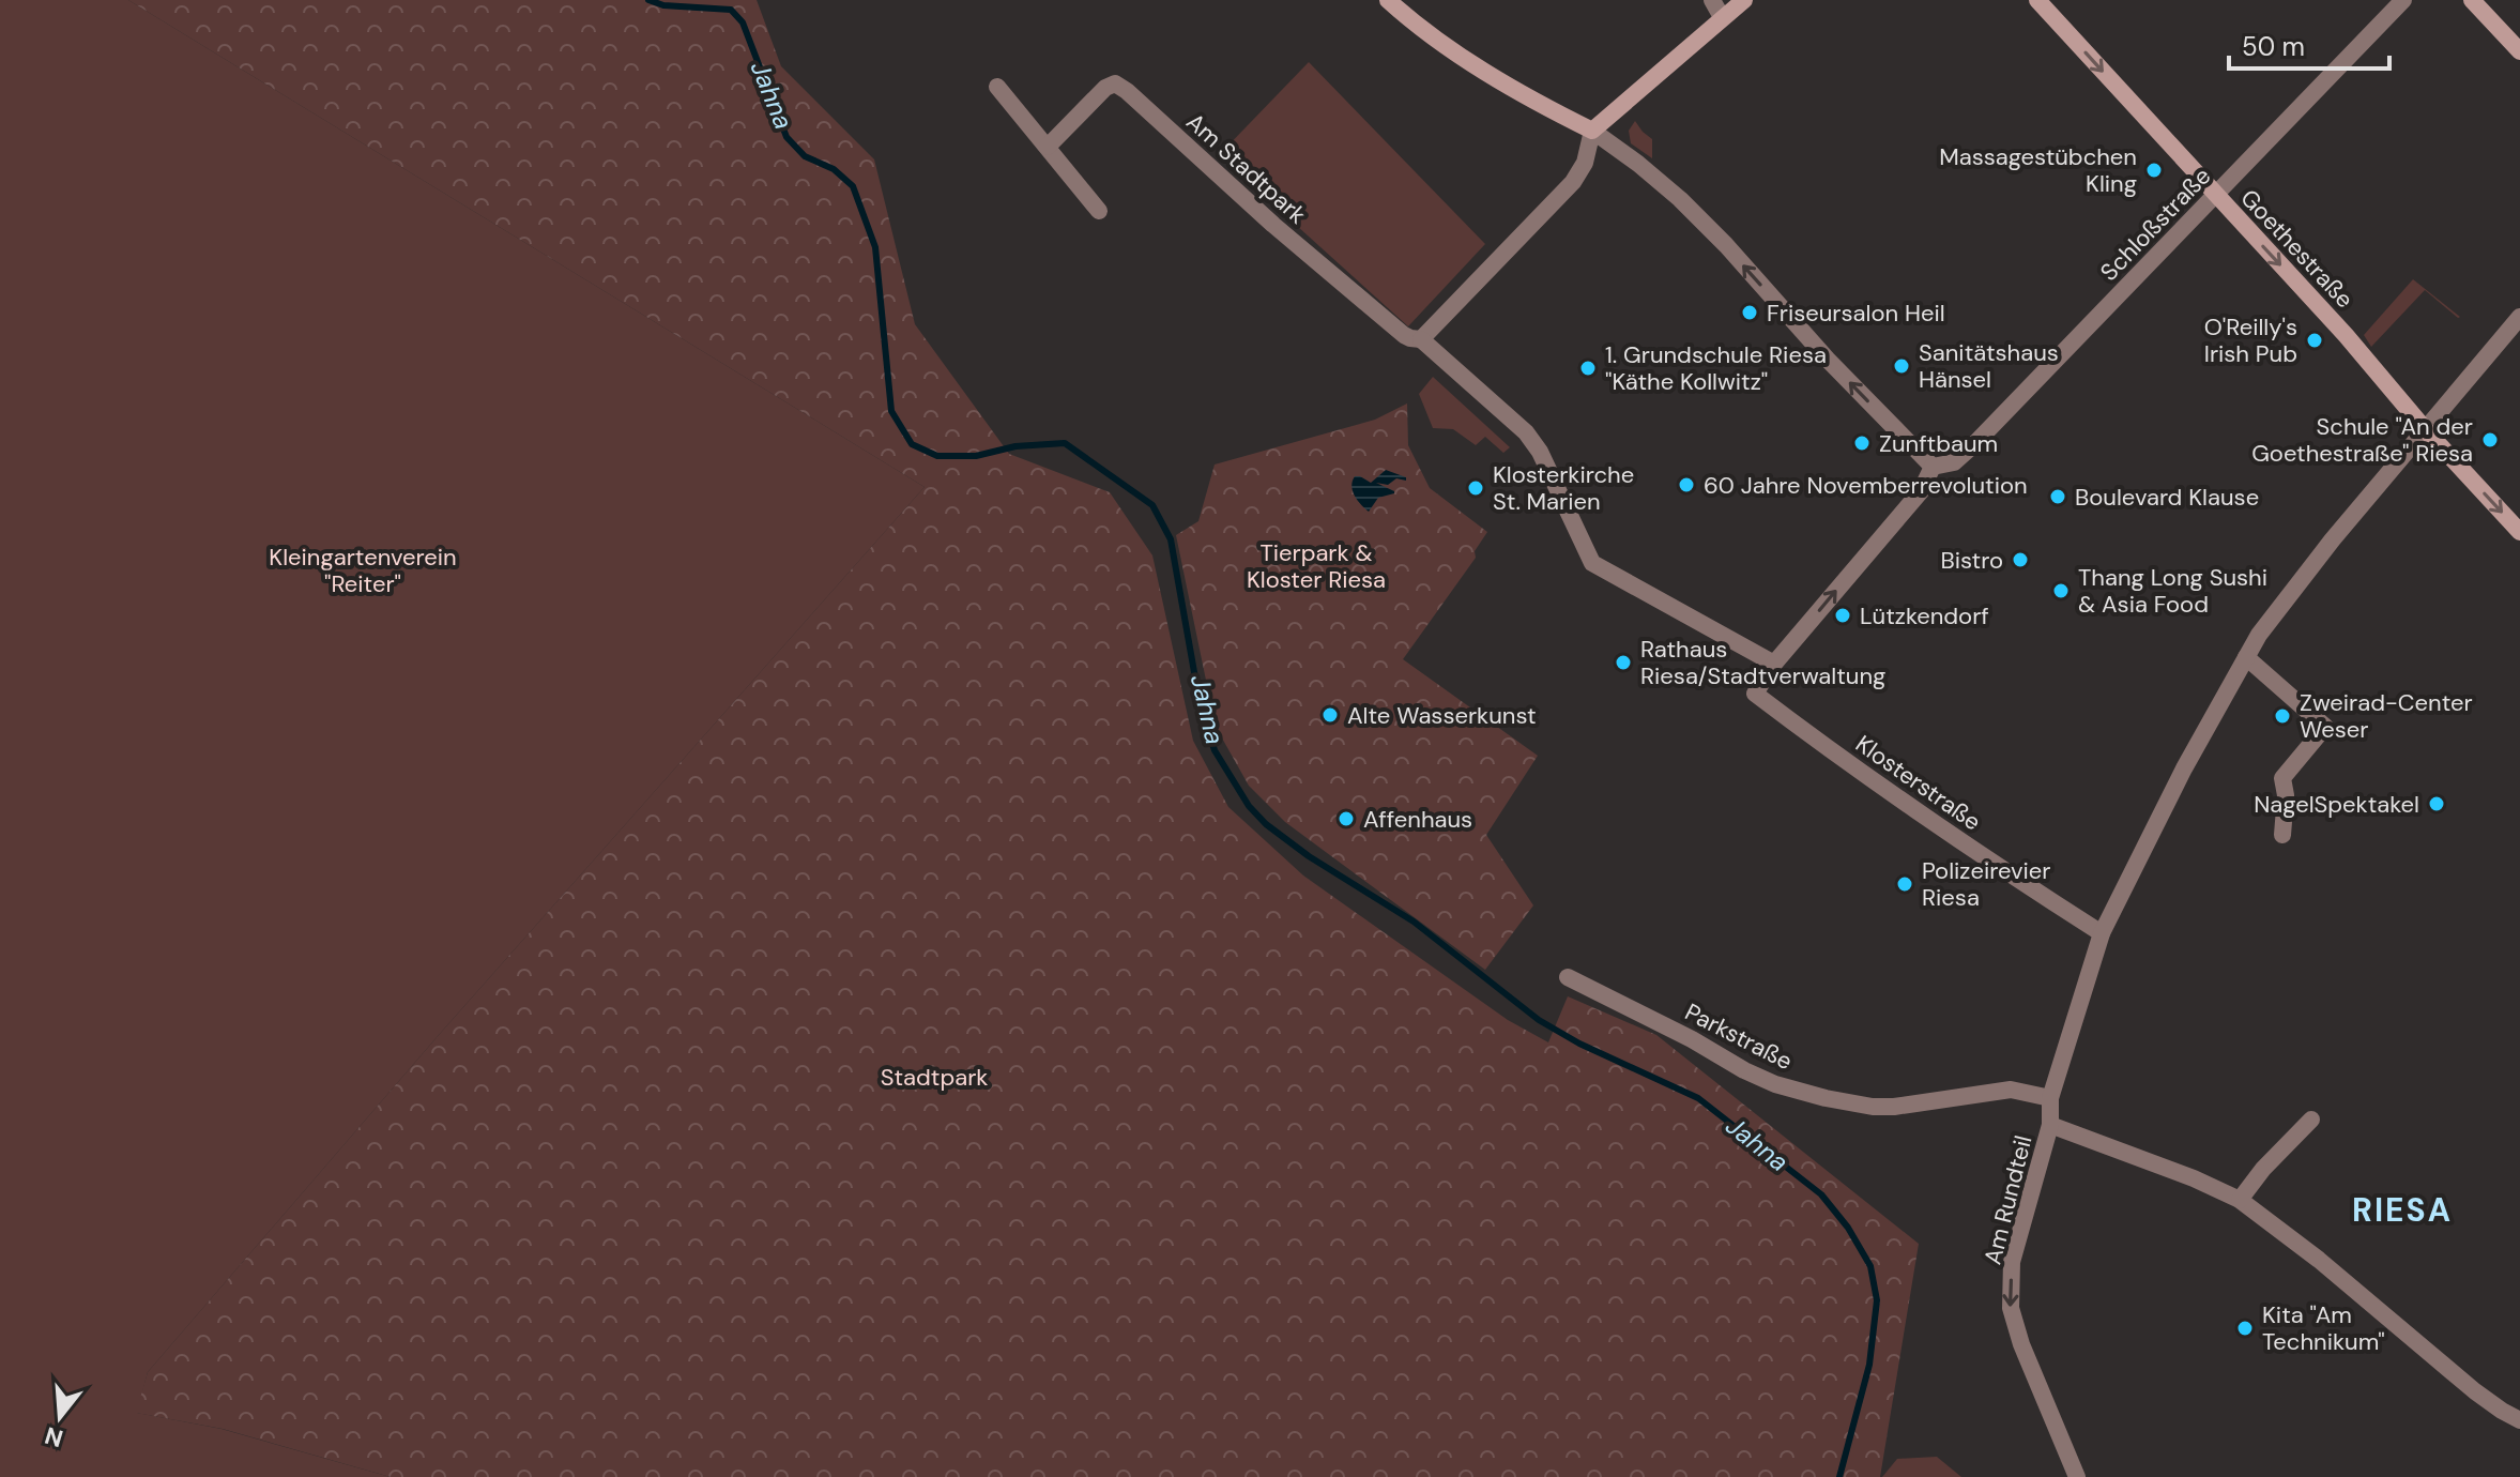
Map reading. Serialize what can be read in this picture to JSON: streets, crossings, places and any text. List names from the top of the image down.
{
  "streets": {
    "main road": ["Goethestraße"],
    "street": [
      "Am Stadtpark",
      "Schloßstraße",
      "Klosterstraße",
      "Parkstraße",
      "Am Rundteil"
    ]
  },
  "crossings": [
    ["Schloßstraße", "Goethestraße"]
  ],
  "one_way": ["Goethestraße", "Am Rundteil"],
  "districts": ["RIESA"],
  "water": ["Jahna"],
  "parks": ["Tierpark & Kloster Riesa", "Kleingartenverein \"Reiter\"", "Stadtpark"],
  "places": [
    "Massagestübchen Kling",
    "Friseursalon Heil",
    "O'Reilly's Irish Pub",
    "Sanitätshaus Hänsel",
    "1. Grundschule Riesa \"Käthe Kollwitz\"",
    "Schule \"An der Goethestraße\" Riesa",
    "Zunftbaum",
    "60 Jahre Novemberrevolution",
    "Klosterkirche St. Marien",
    "Boulevard Klause",
    "Bistro",
    "Thang Long Sushi & Asia Food",
    "Lützkendorf",
    "Rathaus Riesa/Stadtverwaltung",
    "Alte Wasserkunst",
    "Zweirad-Center Weser",
    "NagelSpektakel",
    "Affenhaus",
    "Polizeirevier Riesa",
    "Kita \"Am Technikum\""
  ],
  "scale_bar": "50 m",
  "north": "bottom"
}
